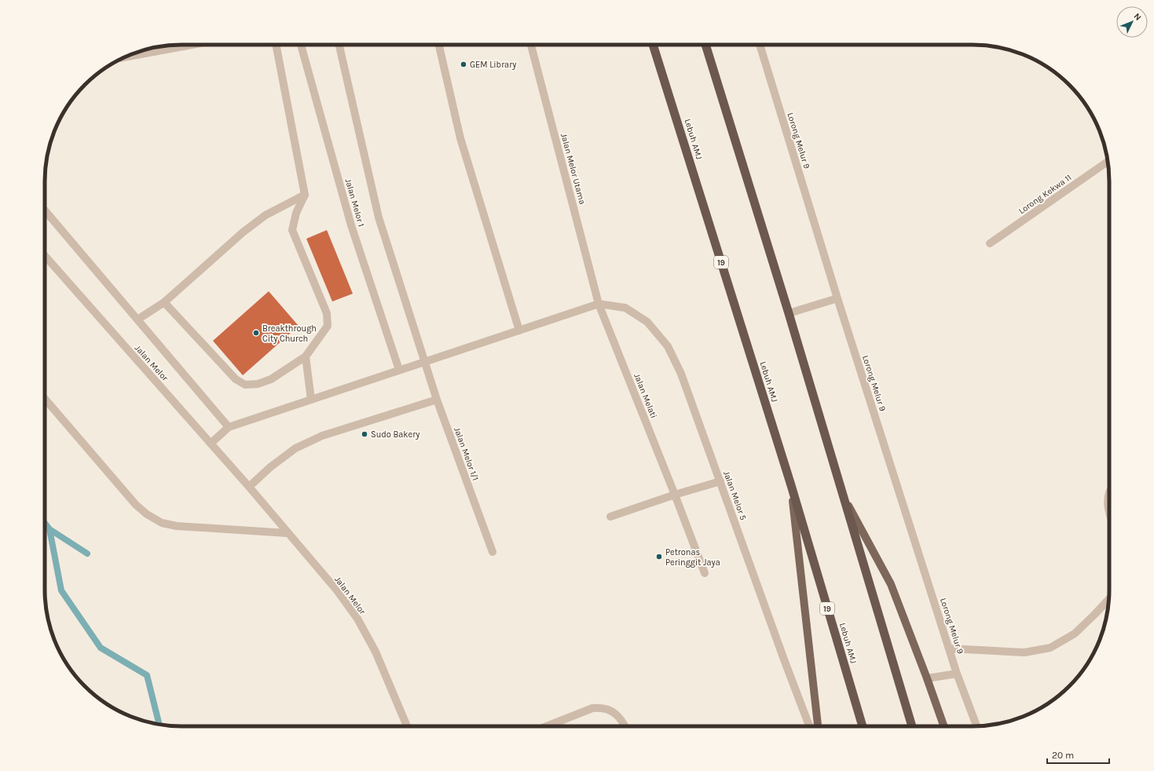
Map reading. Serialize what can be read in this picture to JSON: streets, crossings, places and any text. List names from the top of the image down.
{
  "streets": {
    "highway": ["Lebuh AMJ", "19"],
    "street": [
      "Lorong Melur 9",
      "Jalan Melor Utama",
      "Lorong Kekwa 11",
      "Jalan Melor 1",
      "Jalan Melor",
      "Jalan Melati",
      "Jalan Melor 1/1",
      "Jalan Melor 5"
    ]
  },
  "crossings": [
    ["Jalan Melor Utama", "Jalan Melati"],
    ["Jalan Melor Utama", "Jalan Melor 5"],
    ["Jalan Melati", "Jalan Melor 5"]
  ],
  "places": [
    "GEM Library",
    "Breakthrough City Church",
    "Sudo Bakery",
    "Petronas Peringgit Jaya"
  ],
  "scale_bar": "20 m",
  "north": "top right"
}
